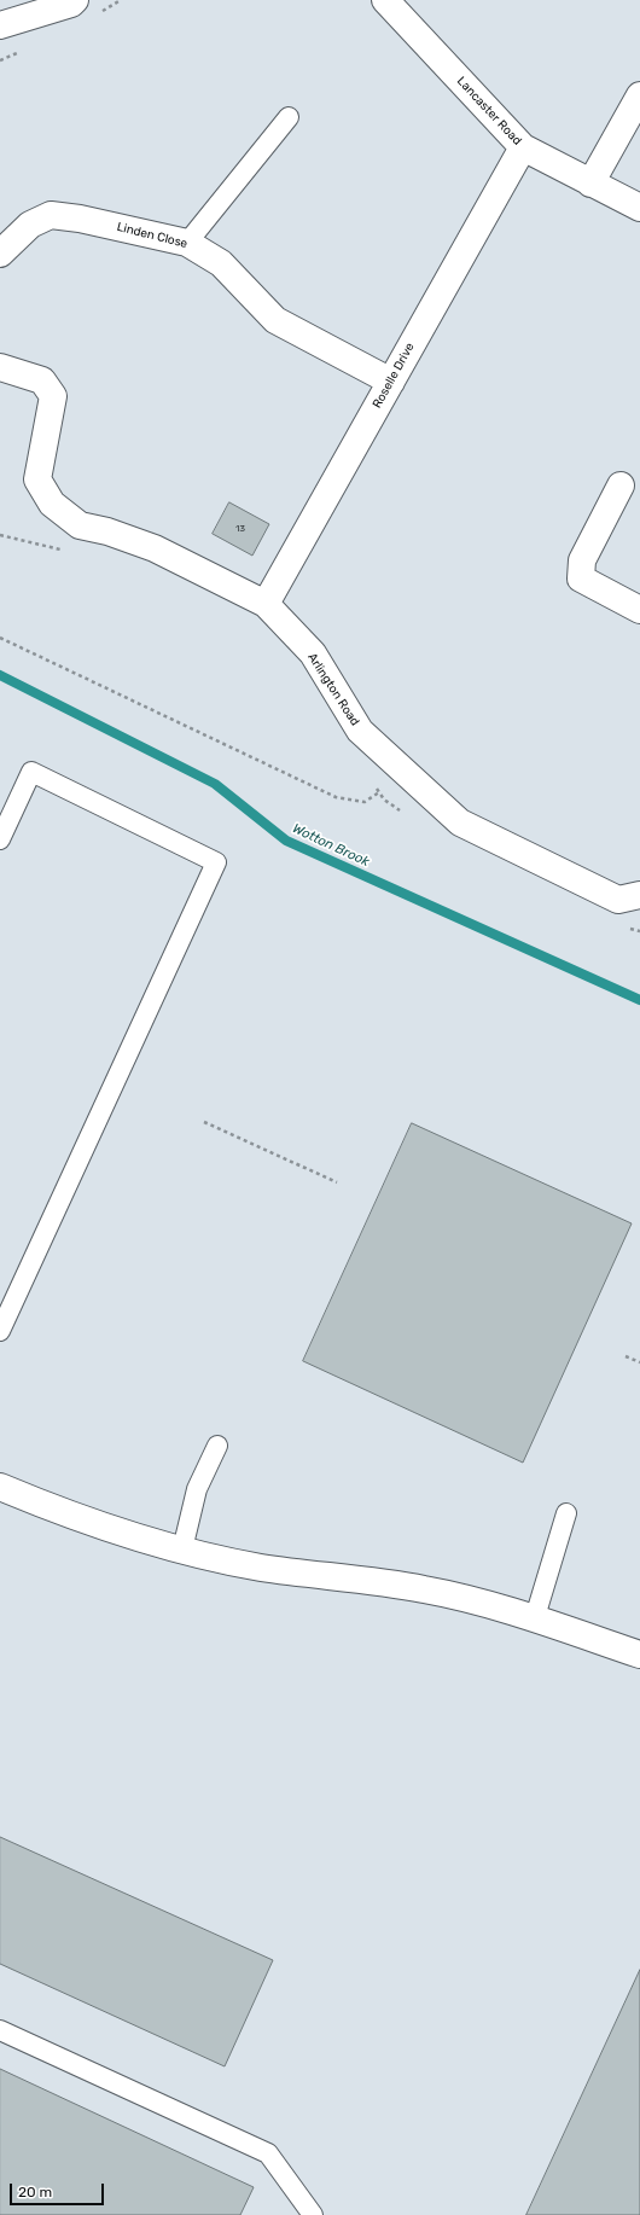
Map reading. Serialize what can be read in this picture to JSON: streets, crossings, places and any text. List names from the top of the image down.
{
  "streets": {
    "street": [
      "Lancaster Road",
      "Linden Close",
      "Roselle Drive",
      "Arlington Road"
    ]
  },
  "crossings": [
    ["Lancaster Road", "Roselle Drive"],
    ["Linden Close", "Roselle Drive"],
    ["Roselle Drive", "Arlington Road"]
  ],
  "water": ["Wotton Brook"],
  "house_numbers": ["13"],
  "scale_bar": "20 m"
}
